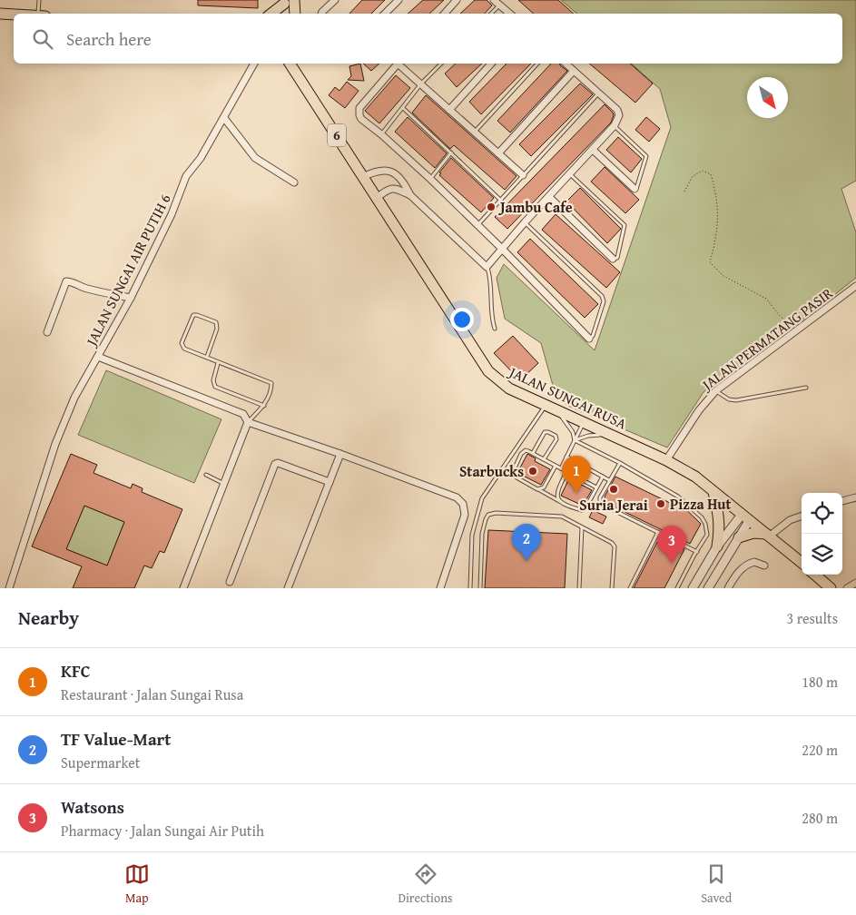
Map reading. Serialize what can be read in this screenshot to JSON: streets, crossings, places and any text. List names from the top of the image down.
{
  "streets": {
    "main road": ["6", "JALAN SUNGAI RUSA"],
    "street": ["JALAN SUNGAI AIR PUTIH 6", "JALAN PERMATANG PASIR"]
  },
  "crossings": [
    ["JALAN PERMATANG PASIR", "JALAN SUNGAI RUSA"]
  ],
  "places": [
    "Jambu Cafe",
    "Starbucks",
    "Suria Jerai",
    "Pizza Hut"
  ],
  "north": "bottom right",
  "page": {
    "search": "Search here",
    "pins": ["1", "2", "3"],
    "heading": ["Nearby", "3 results"],
    "list": [
      {
        "mark": "1",
        "name": "KFC",
        "note": "Restaurant · Jalan Sungai Rusa",
        "value": "180 m"
      },
      {
        "mark": "2",
        "name": "TF Value-Mart",
        "note": "Supermarket",
        "value": "220 m"
      },
      {
        "mark": "3",
        "name": "Watsons",
        "note": "Pharmacy · Jalan Sungai Air Putih",
        "value": "280 m"
      }
    ],
    "nav": ["Map", "Directions", "Saved"]
  }
}
